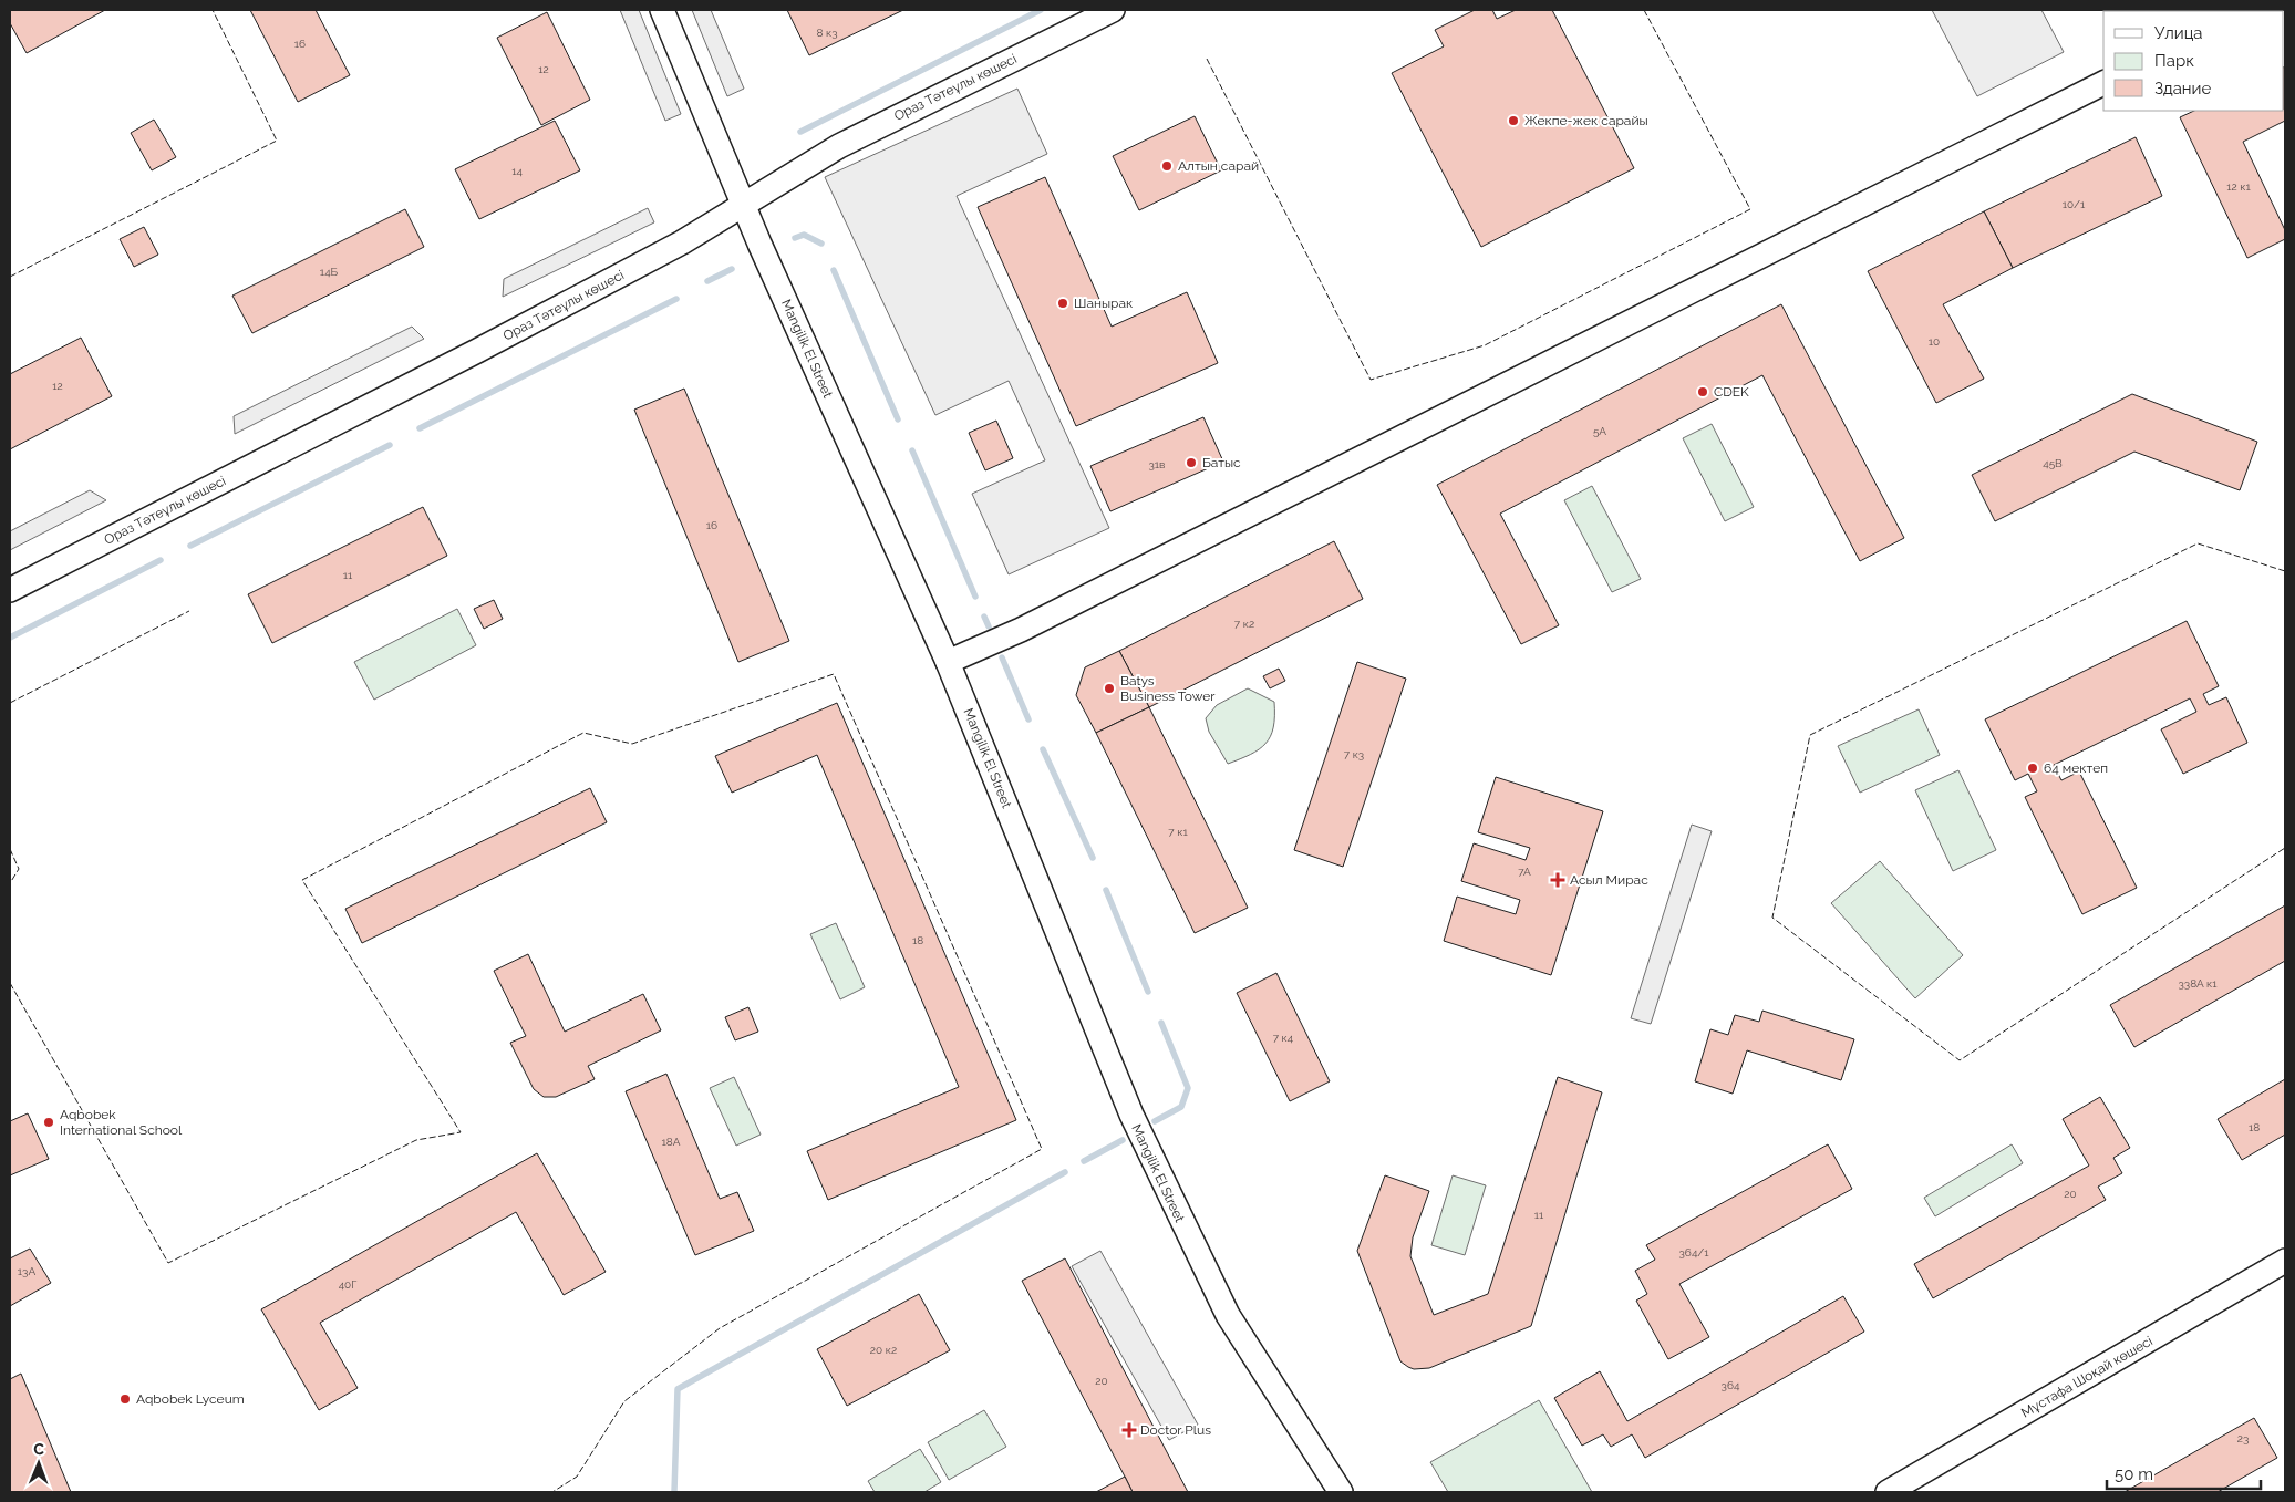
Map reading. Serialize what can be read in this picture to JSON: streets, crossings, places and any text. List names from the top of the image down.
{
  "streets": {
    "street": ["Ораз Тәтеұлы көшесі", "Mangilik El Street", "Мұстафа Шоқай көшесі"]
  },
  "crossings": [
    ["Ораз Тәтеұлы көшесі", "Mangilik El Street"]
  ],
  "places": {
    "other": [
      "Жекпе-жек сарайы",
      "Алтын сарай",
      "Шанырак",
      "CDEK",
      "Батыс",
      "Batys Business Tower",
      "64 мектеп",
      "Aqbobek International School",
      "Aqbobek Lyceum"
    ],
    "health": ["Асыл Мирас", "Doctor Plus"]
  },
  "house_numbers": [
    "8 к3",
    "16",
    "12",
    "14",
    "12 к1",
    "10/1",
    "14Б",
    "10",
    "12",
    "5А",
    "45В",
    "31в",
    "16",
    "11",
    "7 к2",
    "7 к3",
    "7 к1",
    "7А",
    "18",
    "338А к1",
    "7 к4",
    "18",
    "18А",
    "20",
    "11",
    "364/1",
    "13А",
    "40Г",
    "20 к2",
    "20",
    "364",
    "23"
  ],
  "legend": ["Улица", "Парк", "Здание"],
  "scale_bar": "50 m",
  "north": "top"
}
